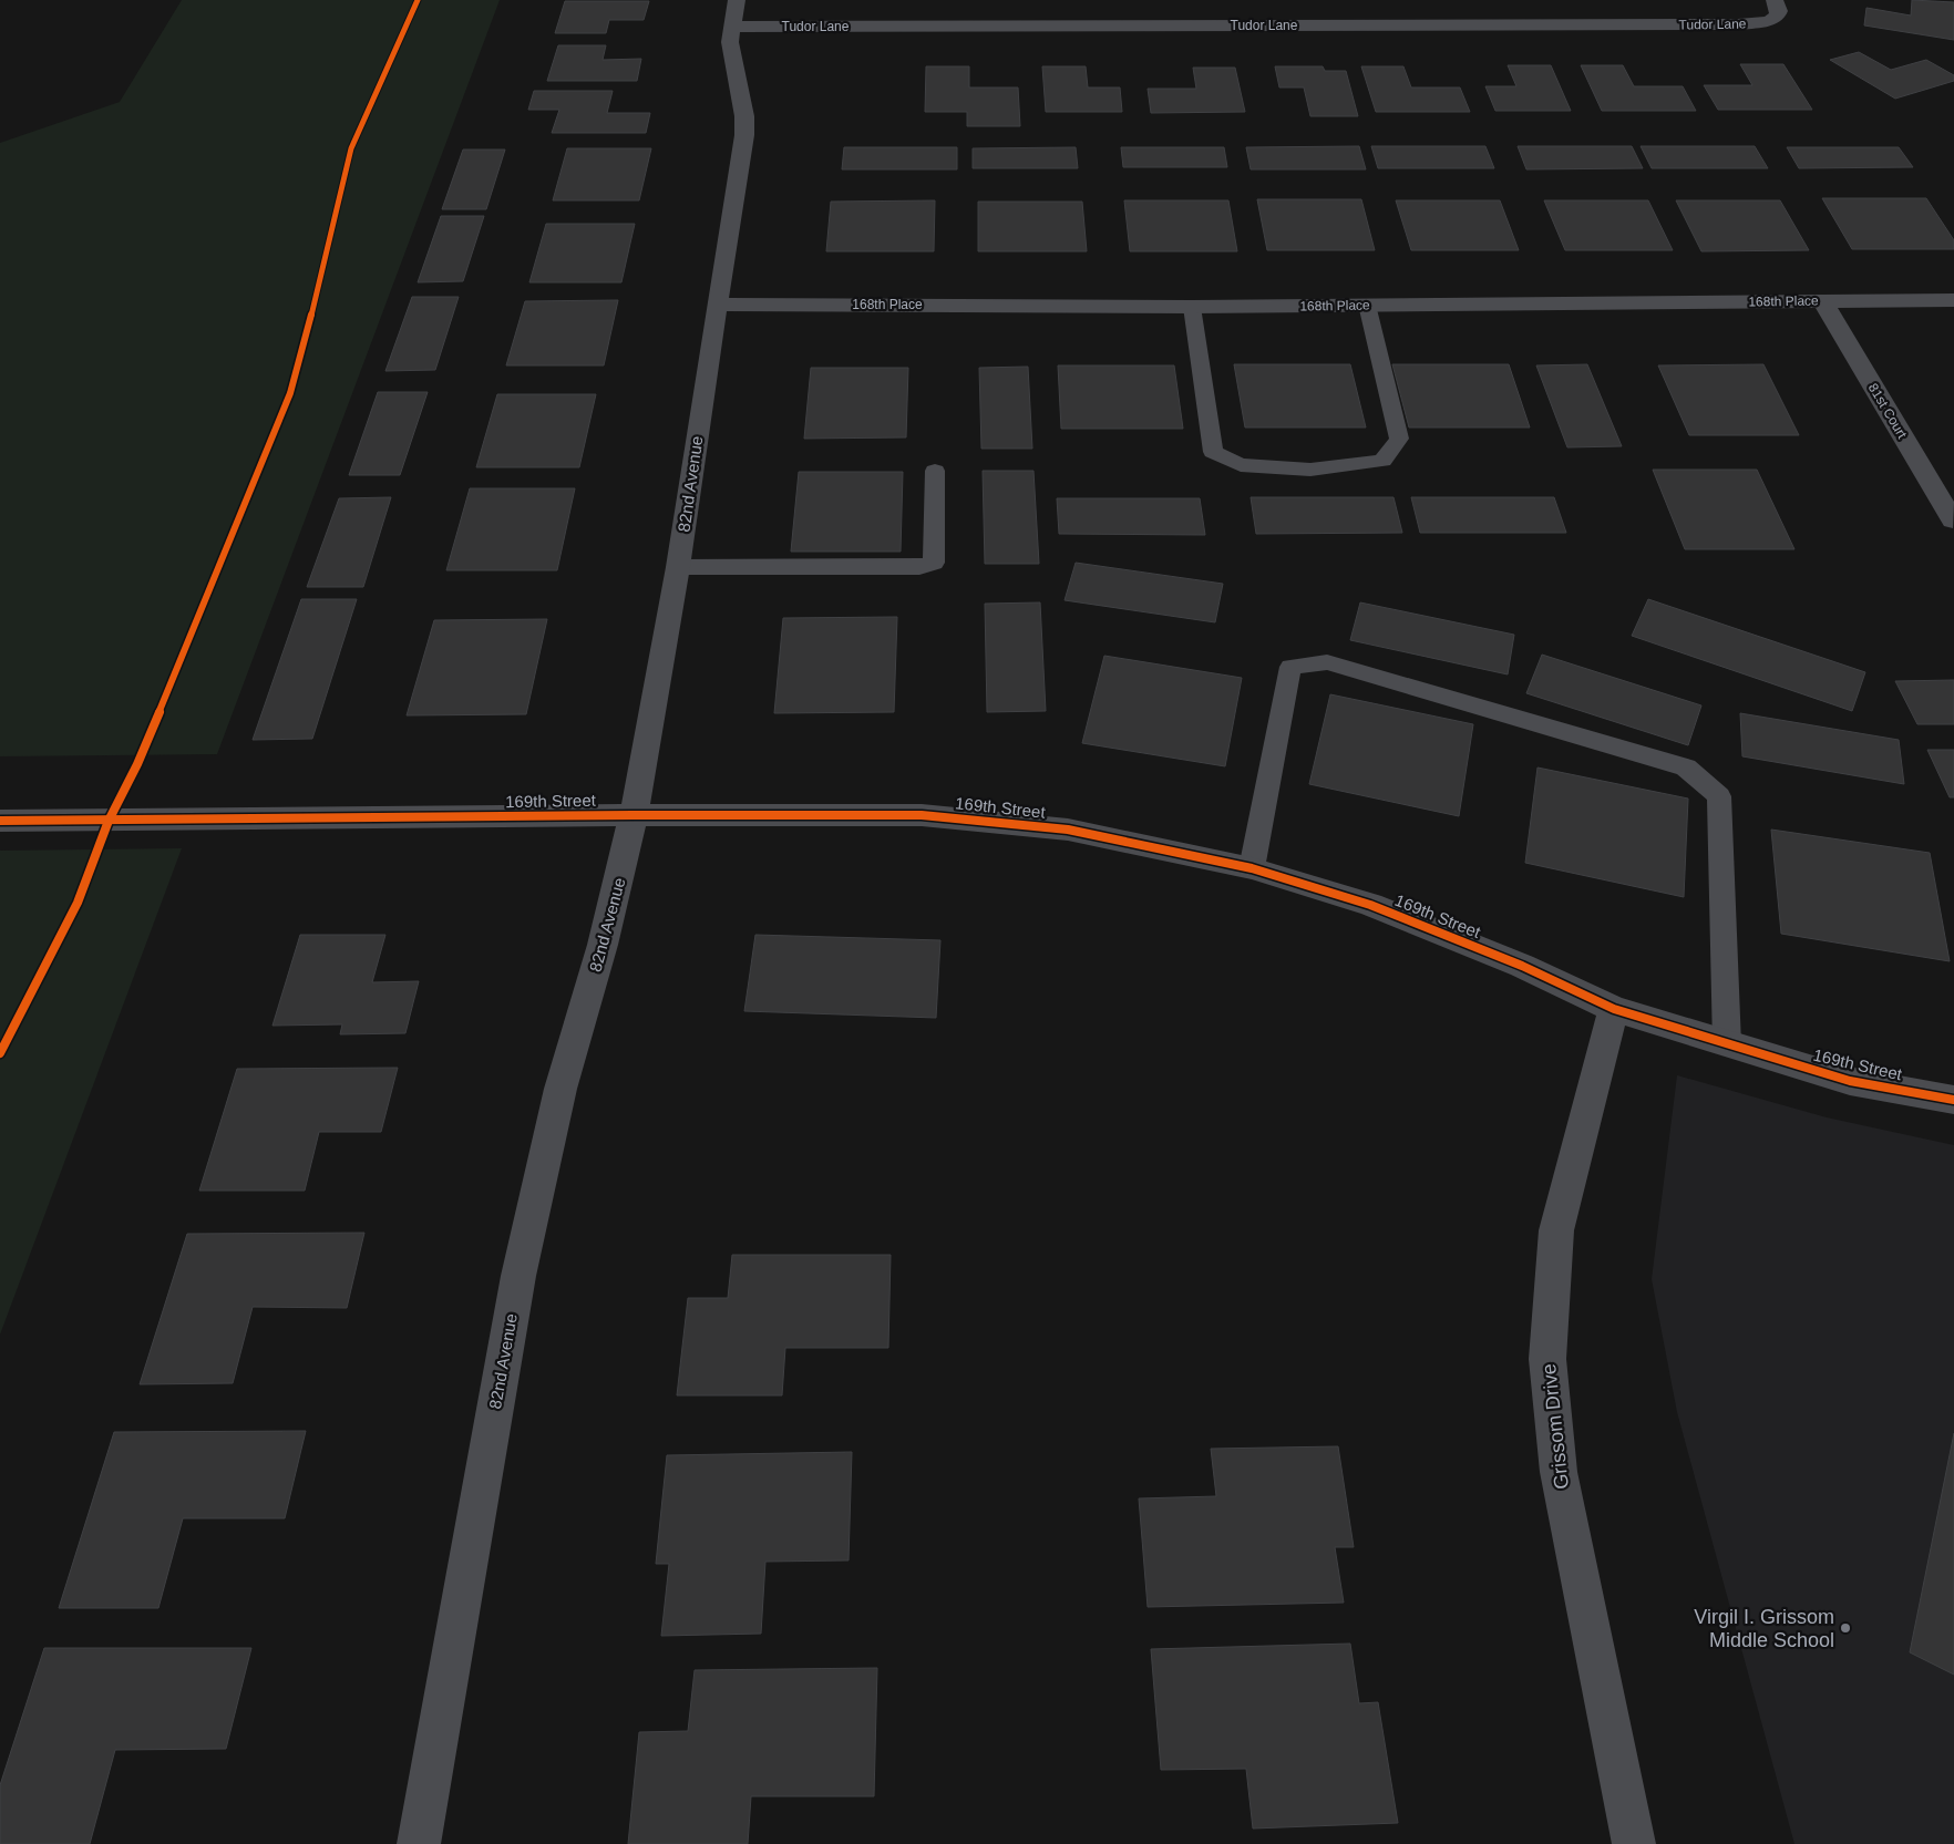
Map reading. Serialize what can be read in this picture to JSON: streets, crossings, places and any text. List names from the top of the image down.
{
  "streets": {
    "street": [
      "Tudor Lane",
      "168th Place",
      "81st Court",
      "82nd Avenue",
      "169th Street",
      "Grissom Drive"
    ]
  },
  "crossings": [
    ["Tudor Lane", "82nd Avenue"],
    ["168th Place", "81st Court"],
    ["168th Place", "82nd Avenue"],
    ["82nd Avenue", "169th Street"],
    ["169th Street", "Grissom Drive"]
  ],
  "places": ["Virgil I. Grissom Middle School"]
}
